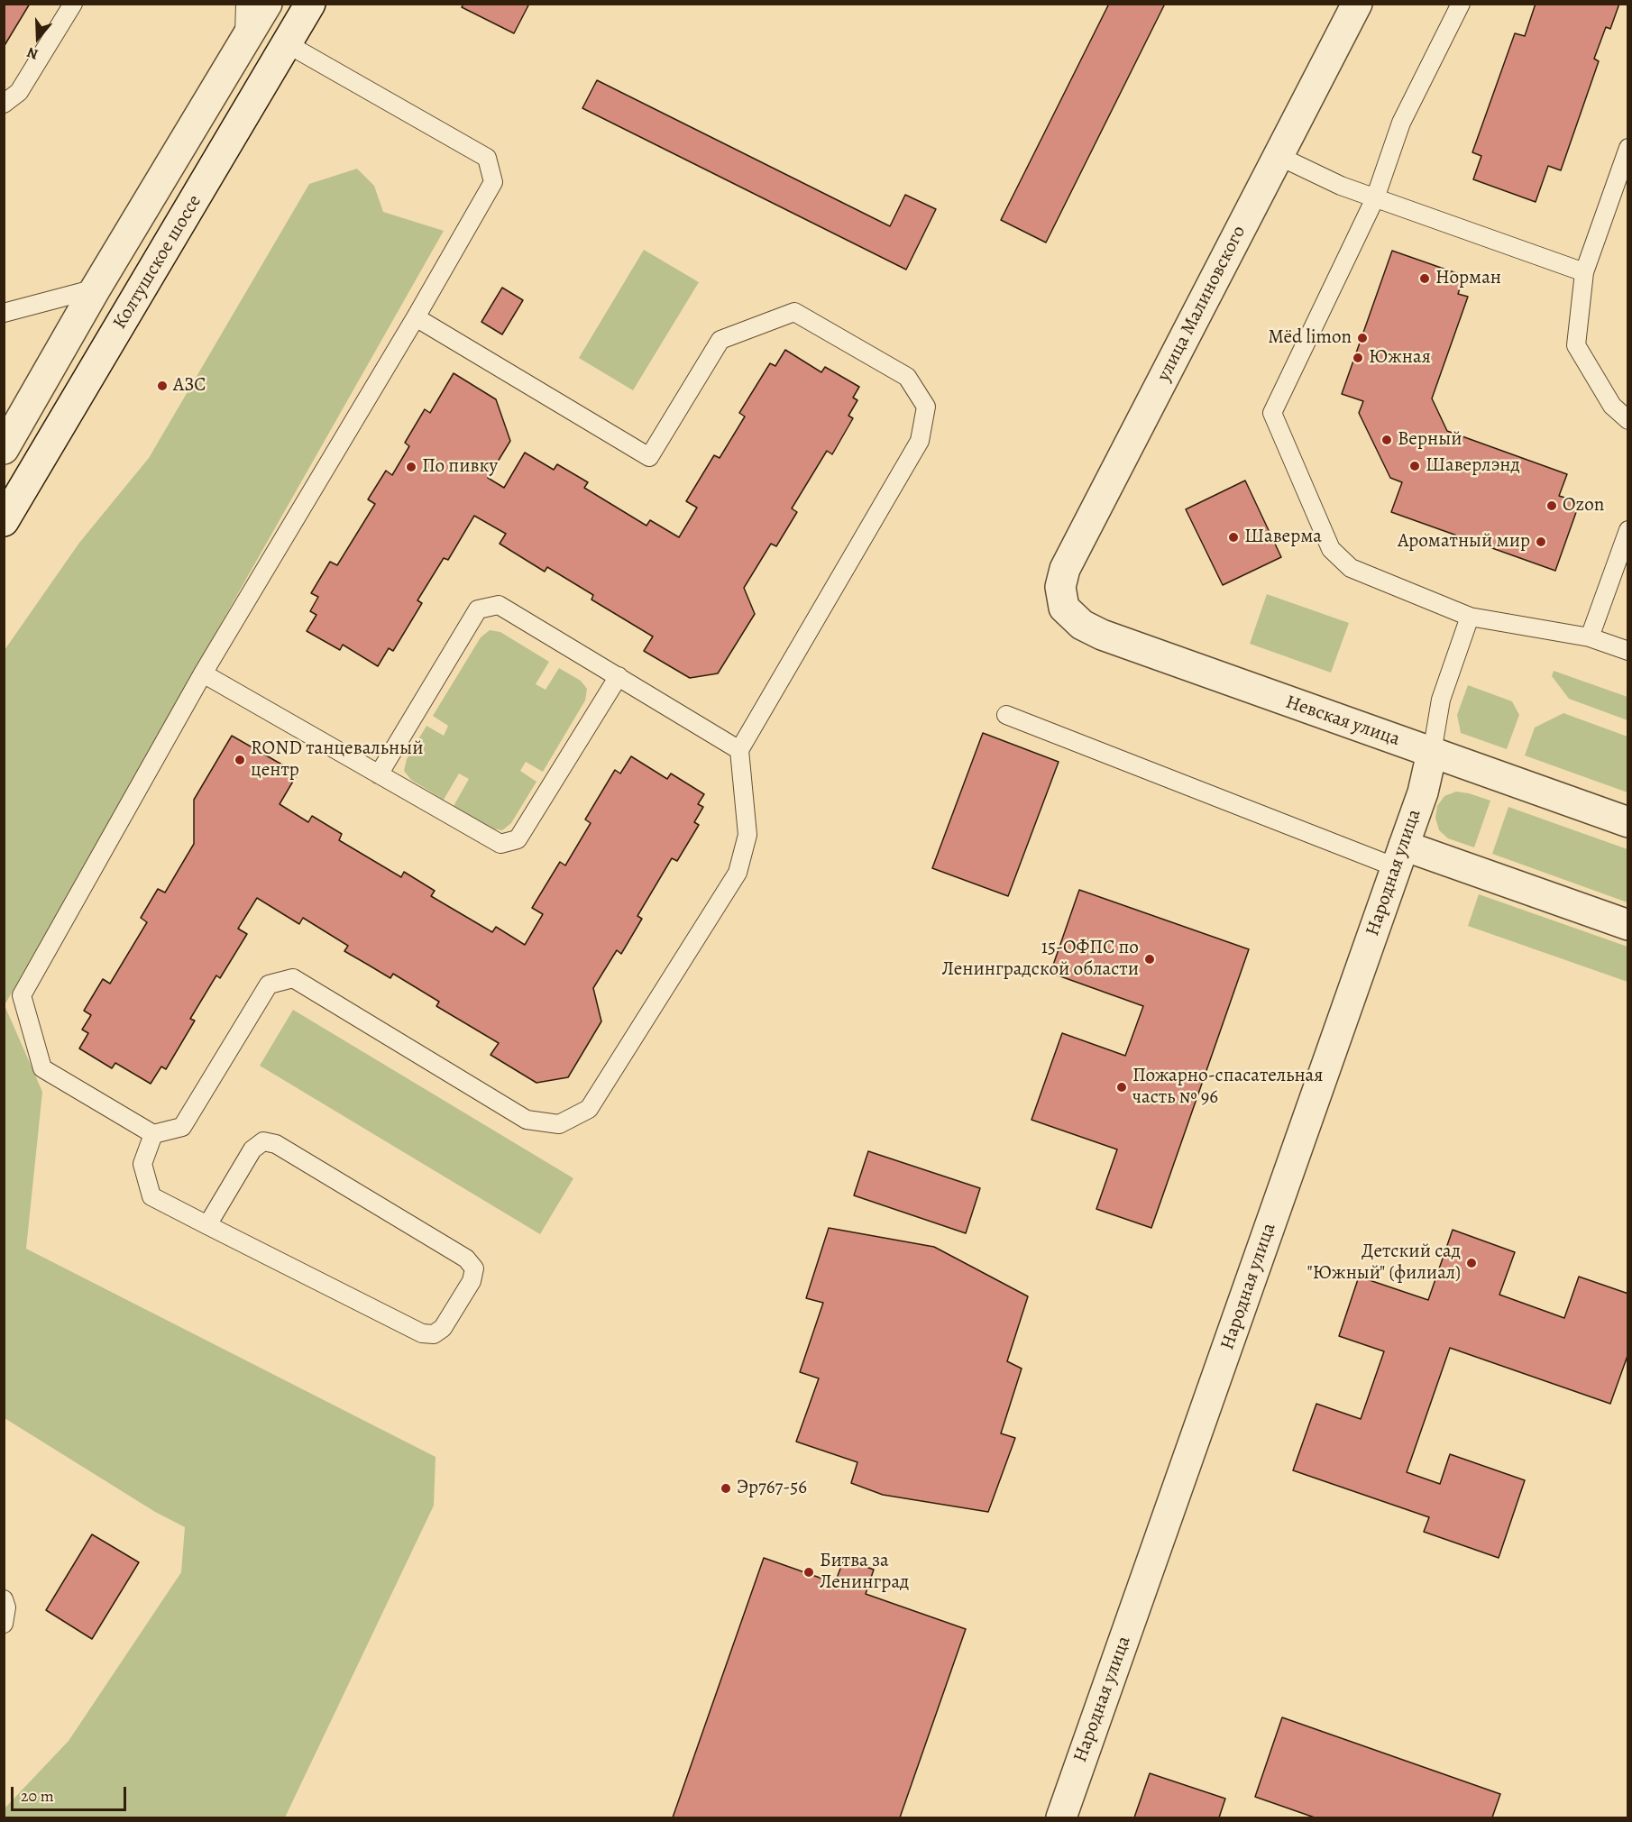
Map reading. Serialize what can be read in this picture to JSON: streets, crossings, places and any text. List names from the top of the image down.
{
  "streets": {
    "street": [
      "Колтушское шоссе",
      "улица Малиновского",
      "Невская улица",
      "Народная улица"
    ]
  },
  "crossings": [
    ["улица Малиновского", "Невская улица"],
    ["Невская улица", "Народная улица"]
  ],
  "places": [
    "Норман",
    "Мёd limon",
    "Южная",
    "АЗС",
    "Верный",
    "Шаверлэнд",
    "По пивку",
    "Ozon",
    "Шаверма",
    "Ароматный мир",
    "ROND танцевальный центр",
    "15-ОФПС по Ленинградской области",
    "Пожарно-спасательная часть № 96",
    "Детский сад \"Южный\" (филиал)",
    "Эр767-56",
    "Битва за Ленинград"
  ],
  "scale_bar": "20 m",
  "north": "bottom"
}
